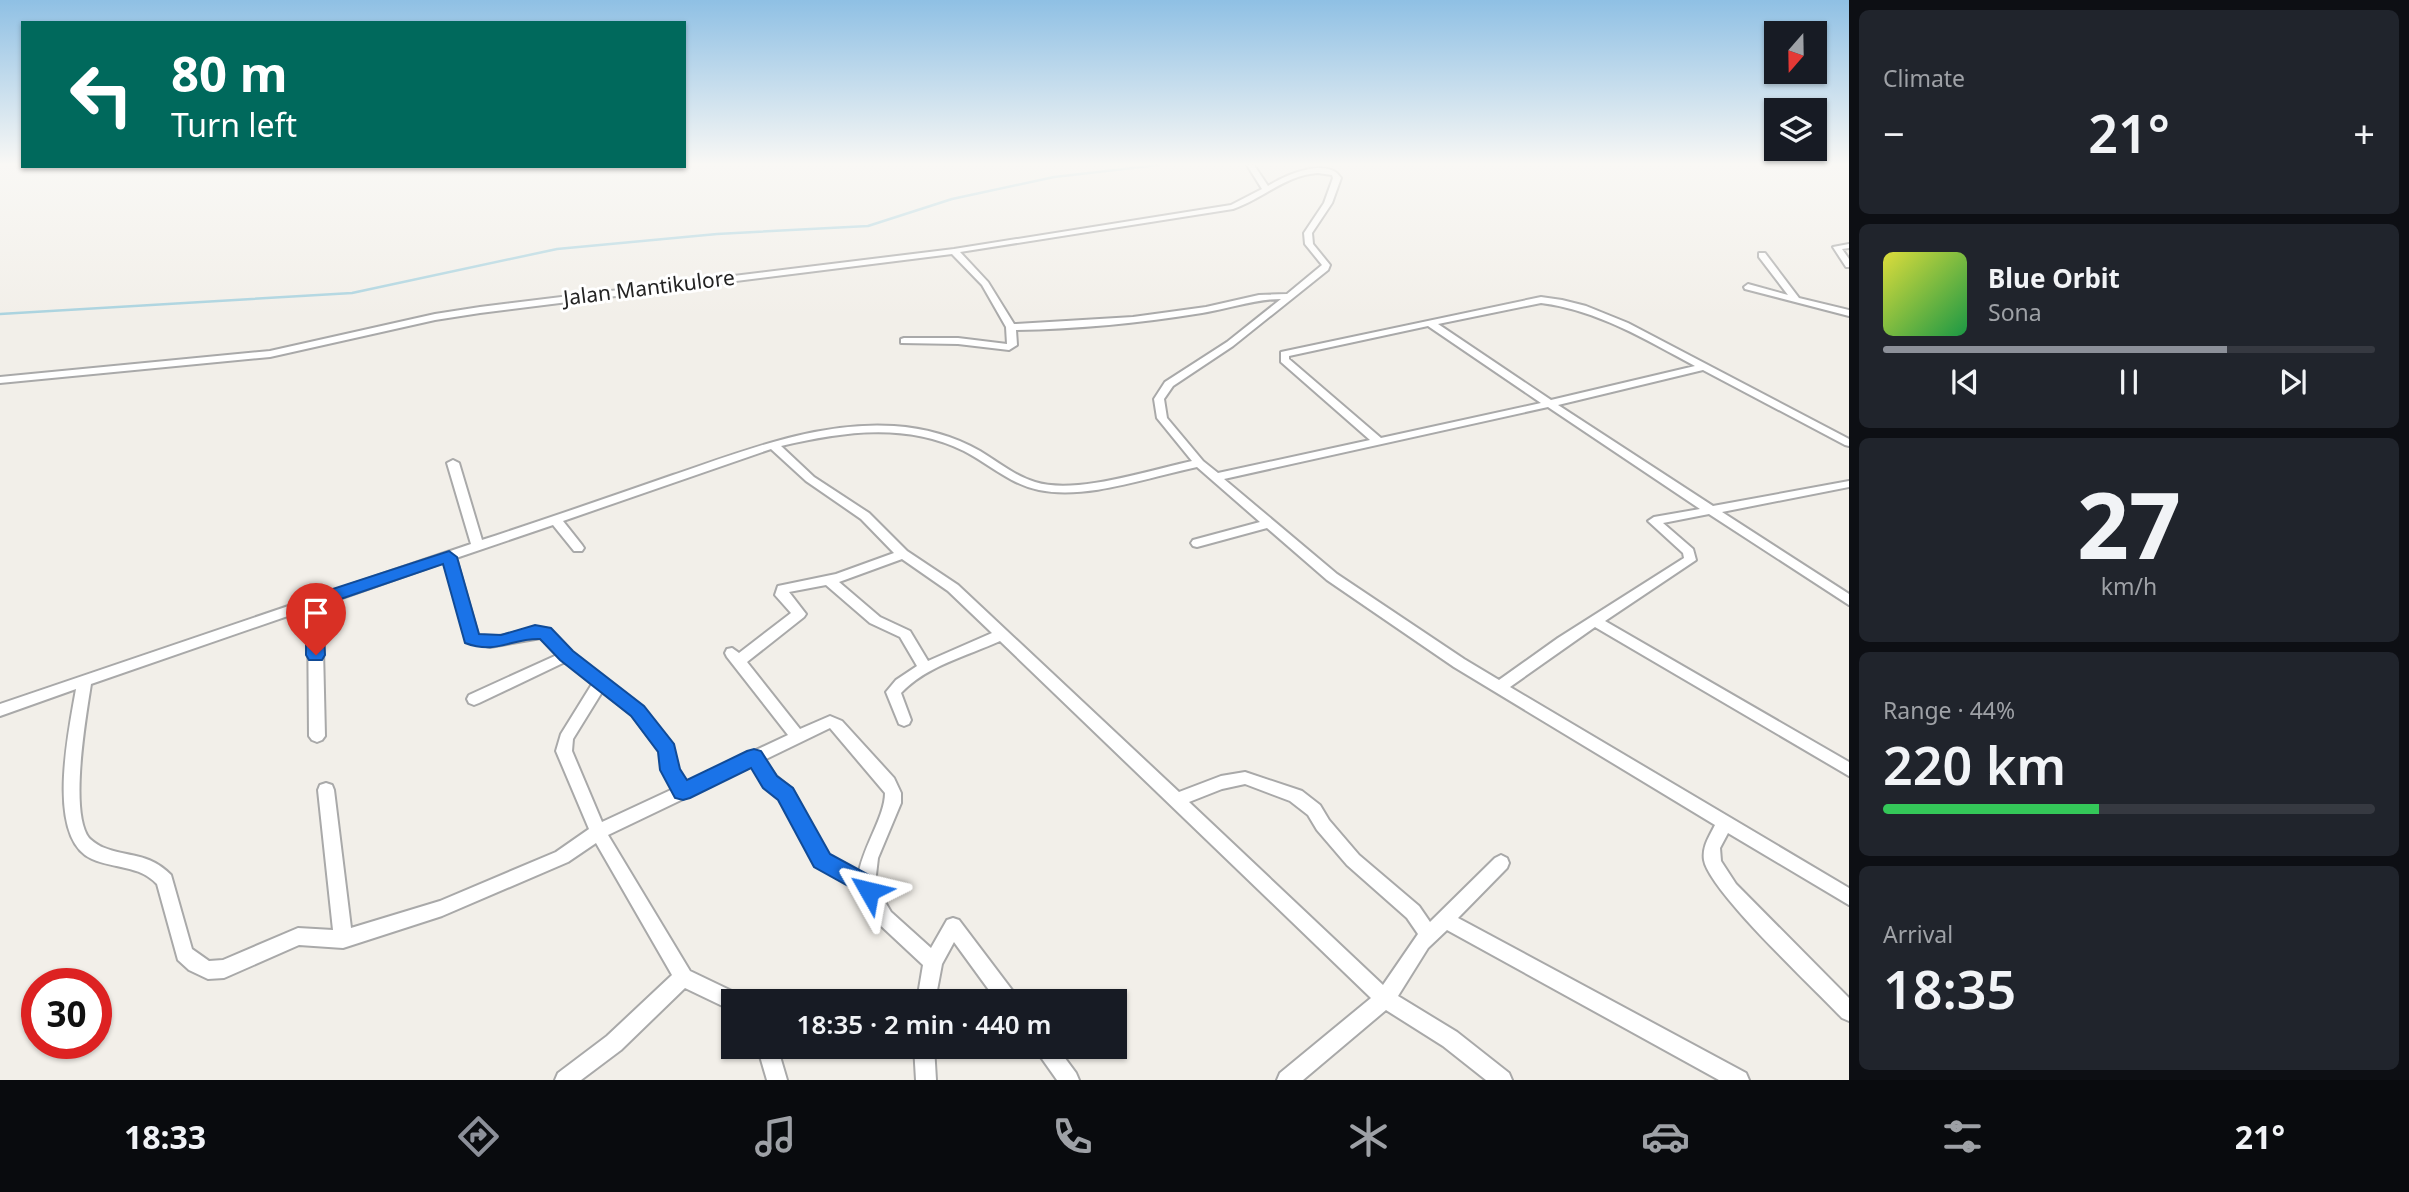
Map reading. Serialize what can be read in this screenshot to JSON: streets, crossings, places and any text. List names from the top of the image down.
{
  "streets": {
    "street": ["Jalan Mantikulore"]
  },
  "north": "bottom",
  "page": {
    "tile": [
      "Climate",
      ["27", "km/h"],
      ["Range · 44%", "220 km"],
      ["Arrival", "18:35"]
    ],
    "turn": ["80 m", "Turn left"],
    "heat": ["−", "21°", "+"],
    "song": ["Blue Orbit", "Sona"],
    "limit": "30",
    "trip": "18:35 · 2 min · 440 m",
    "tabs": ["18:33", "21°"]
  }
}
